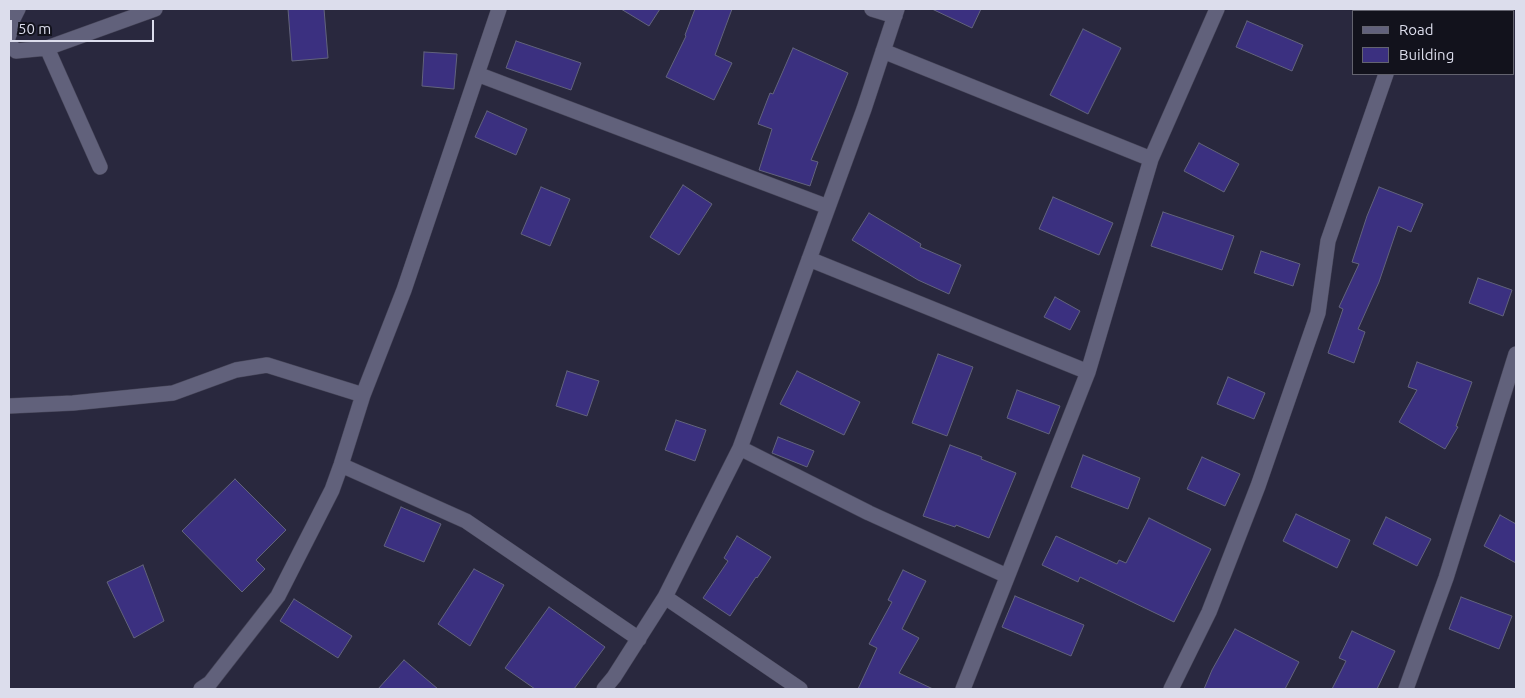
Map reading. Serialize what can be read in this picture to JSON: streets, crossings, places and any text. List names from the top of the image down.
{
  "legend": ["Road", "Building"],
  "scale_bar": "50 m"
}
